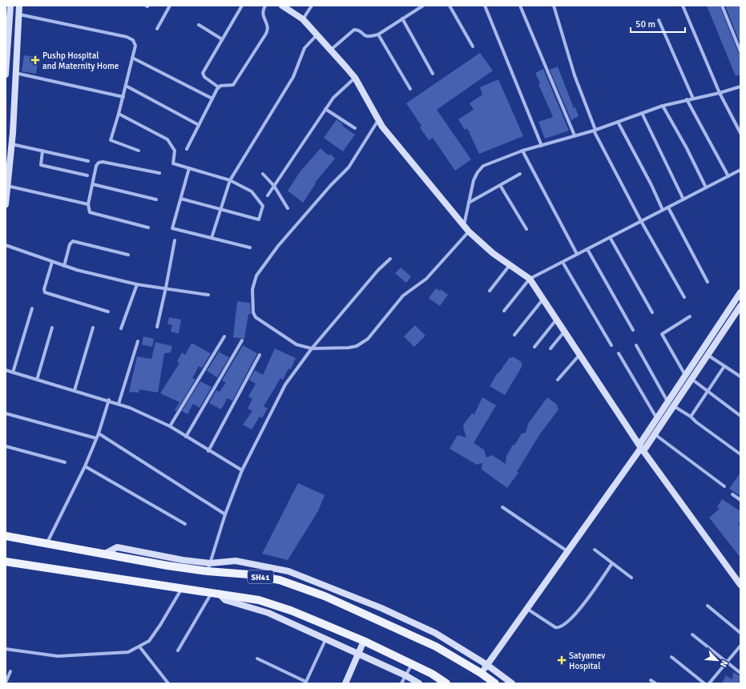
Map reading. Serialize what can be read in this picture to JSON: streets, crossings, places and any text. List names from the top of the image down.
{
  "streets": {
    "main road": ["SH41"]
  },
  "places": {
    "health": ["Pushp Hospital and Maternity Home", "Satyamev Hospital"]
  },
  "scale_bar": "50 m",
  "north": "bottom right"
}
